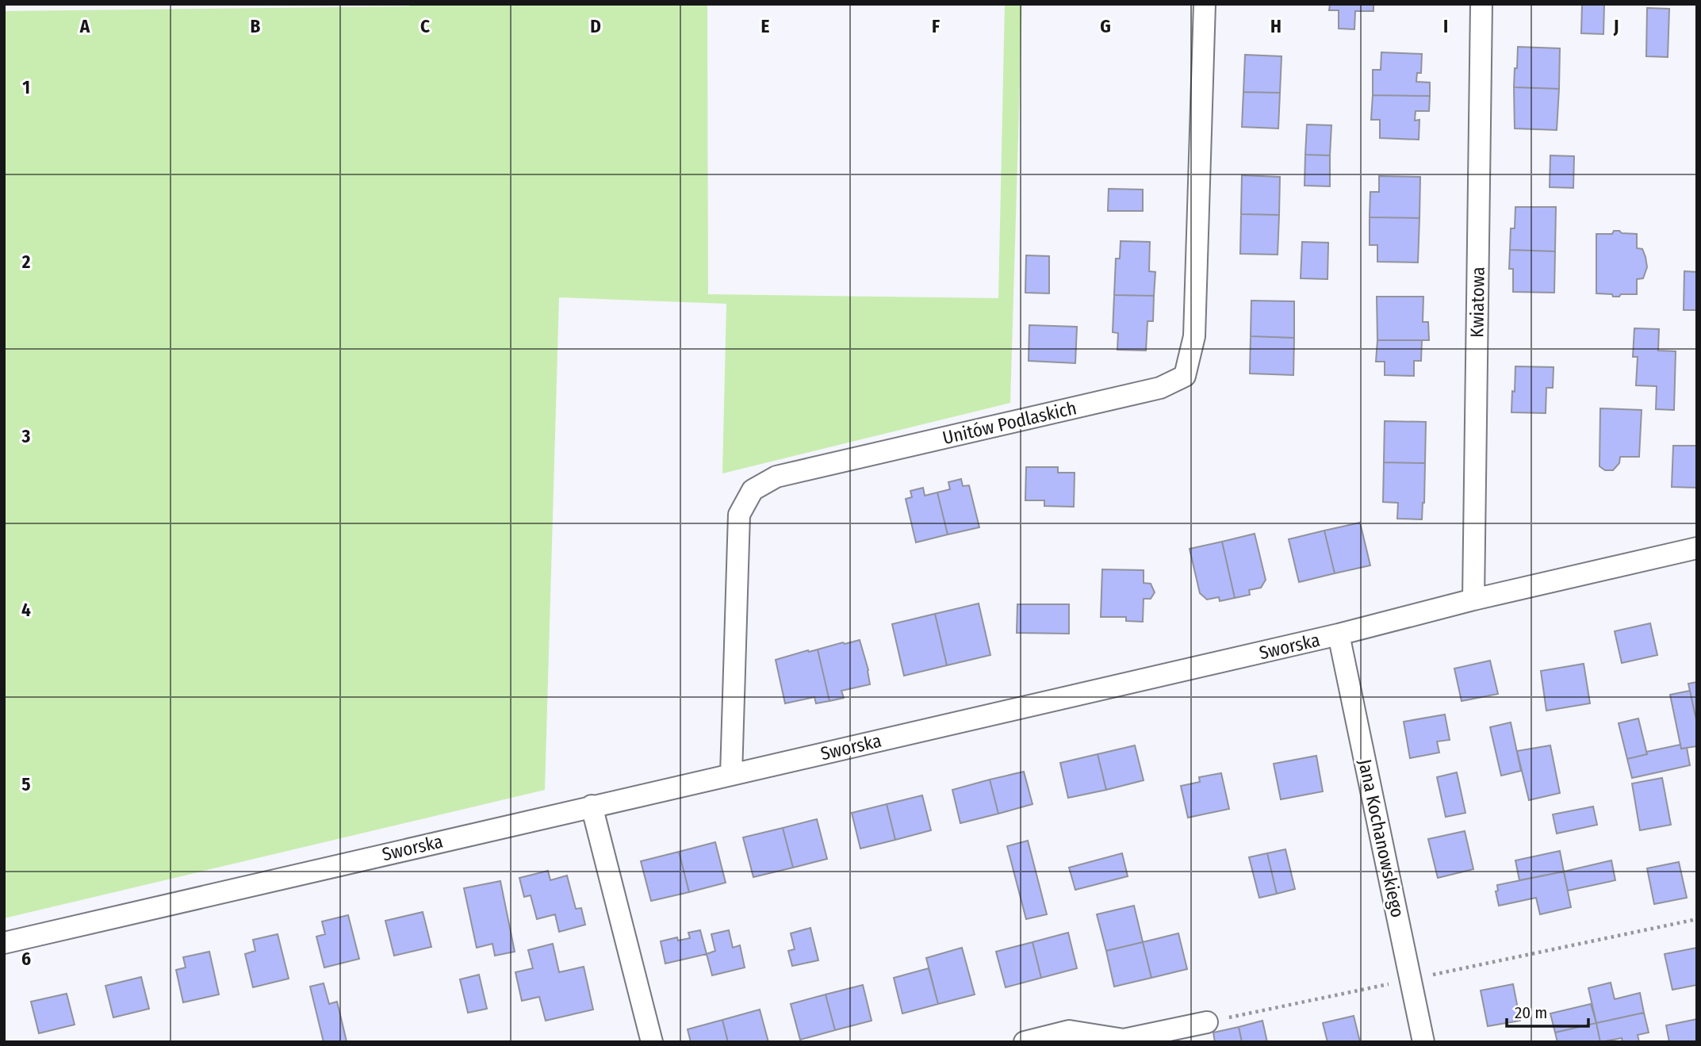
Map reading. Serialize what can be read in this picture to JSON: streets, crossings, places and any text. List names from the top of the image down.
{
  "streets": {
    "street": [
      "Kwiatowa",
      "Unitów Podlaskich",
      "Sworska",
      "Jana Kochanowskiego"
    ]
  },
  "crossings": [
    ["Kwiatowa", "Sworska"],
    ["Unitów Podlaskich", "Sworska"],
    ["Sworska", "Jana Kochanowskiego"]
  ],
  "scale_bar": "20 m",
  "grid": {
    "columns": [
      "A",
      "B",
      "C",
      "D",
      "E",
      "F",
      "G",
      "H",
      "I",
      "J"
    ],
    "rows": [
      "1",
      "2",
      "3",
      "4",
      "5",
      "6"
    ]
  }
}
